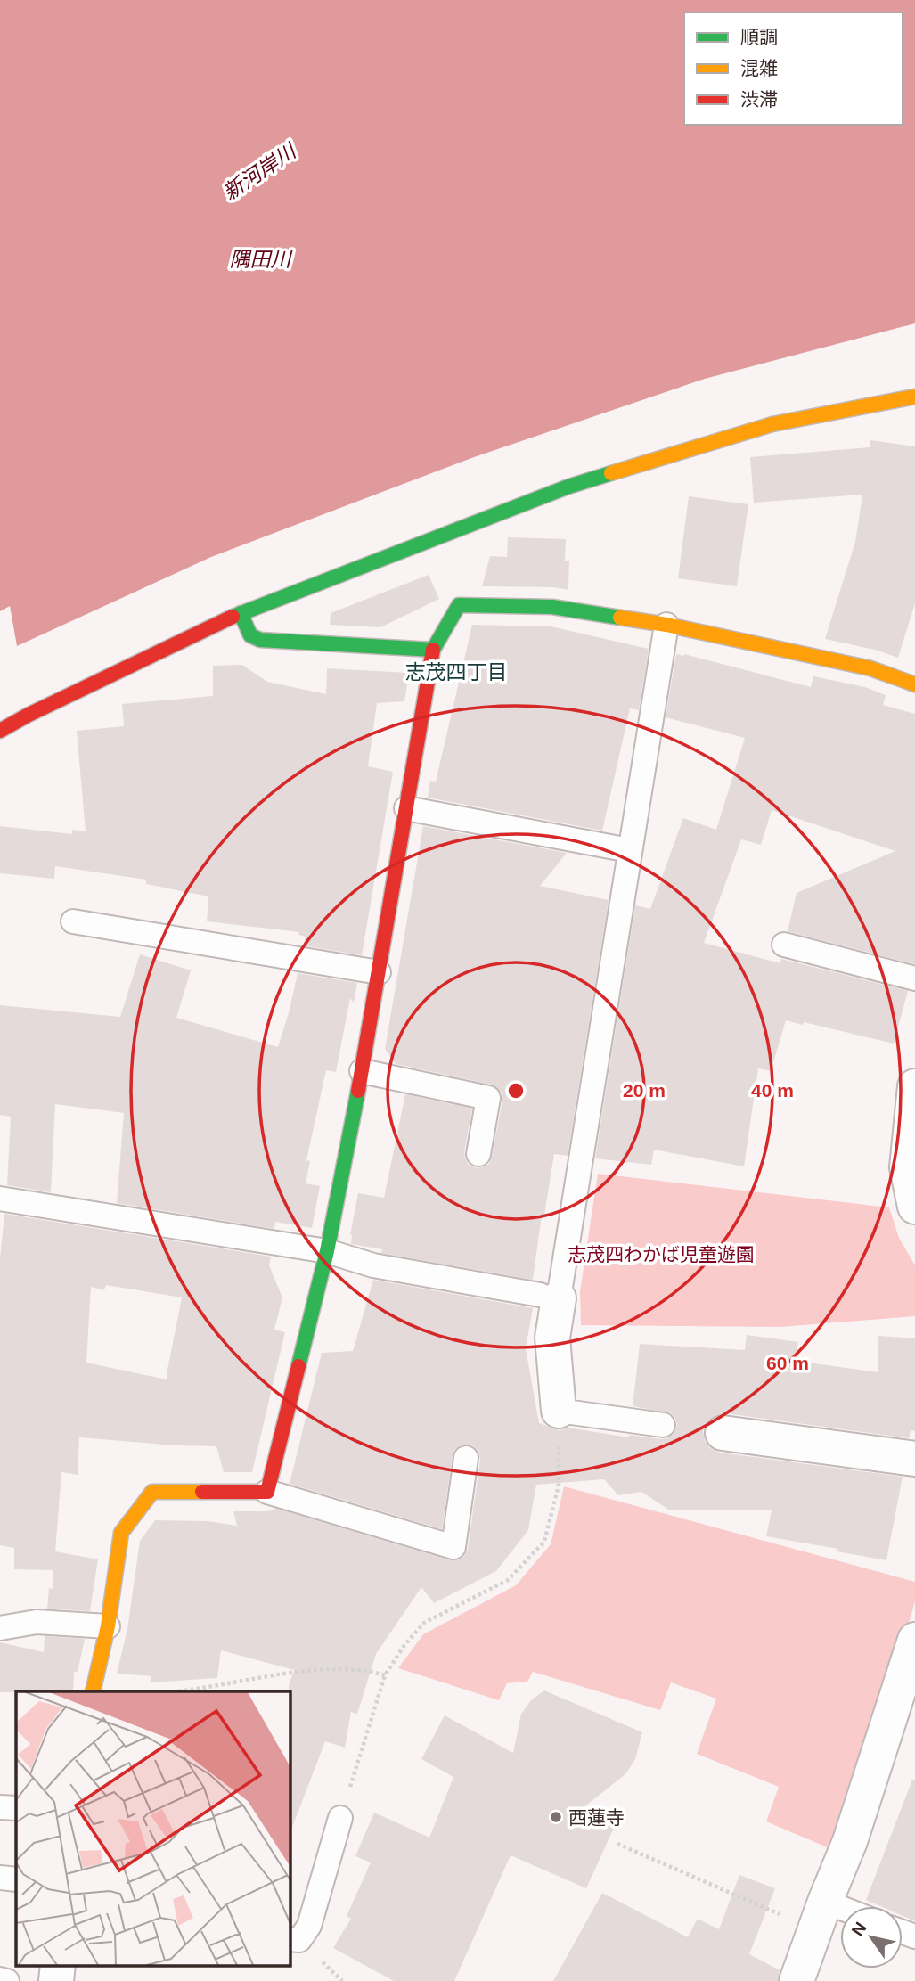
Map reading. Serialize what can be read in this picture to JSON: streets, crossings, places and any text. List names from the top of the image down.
{
  "districts": ["志茂四丁目"],
  "water": ["新河岸川", "隅田川"],
  "parks": ["志茂四わかば児童遊園"],
  "places": ["西蓮寺"],
  "legend": ["順調", "混雑", "渋滞"],
  "north": "top left",
  "rings": ["20 m", "40 m", "60 m"]
}
